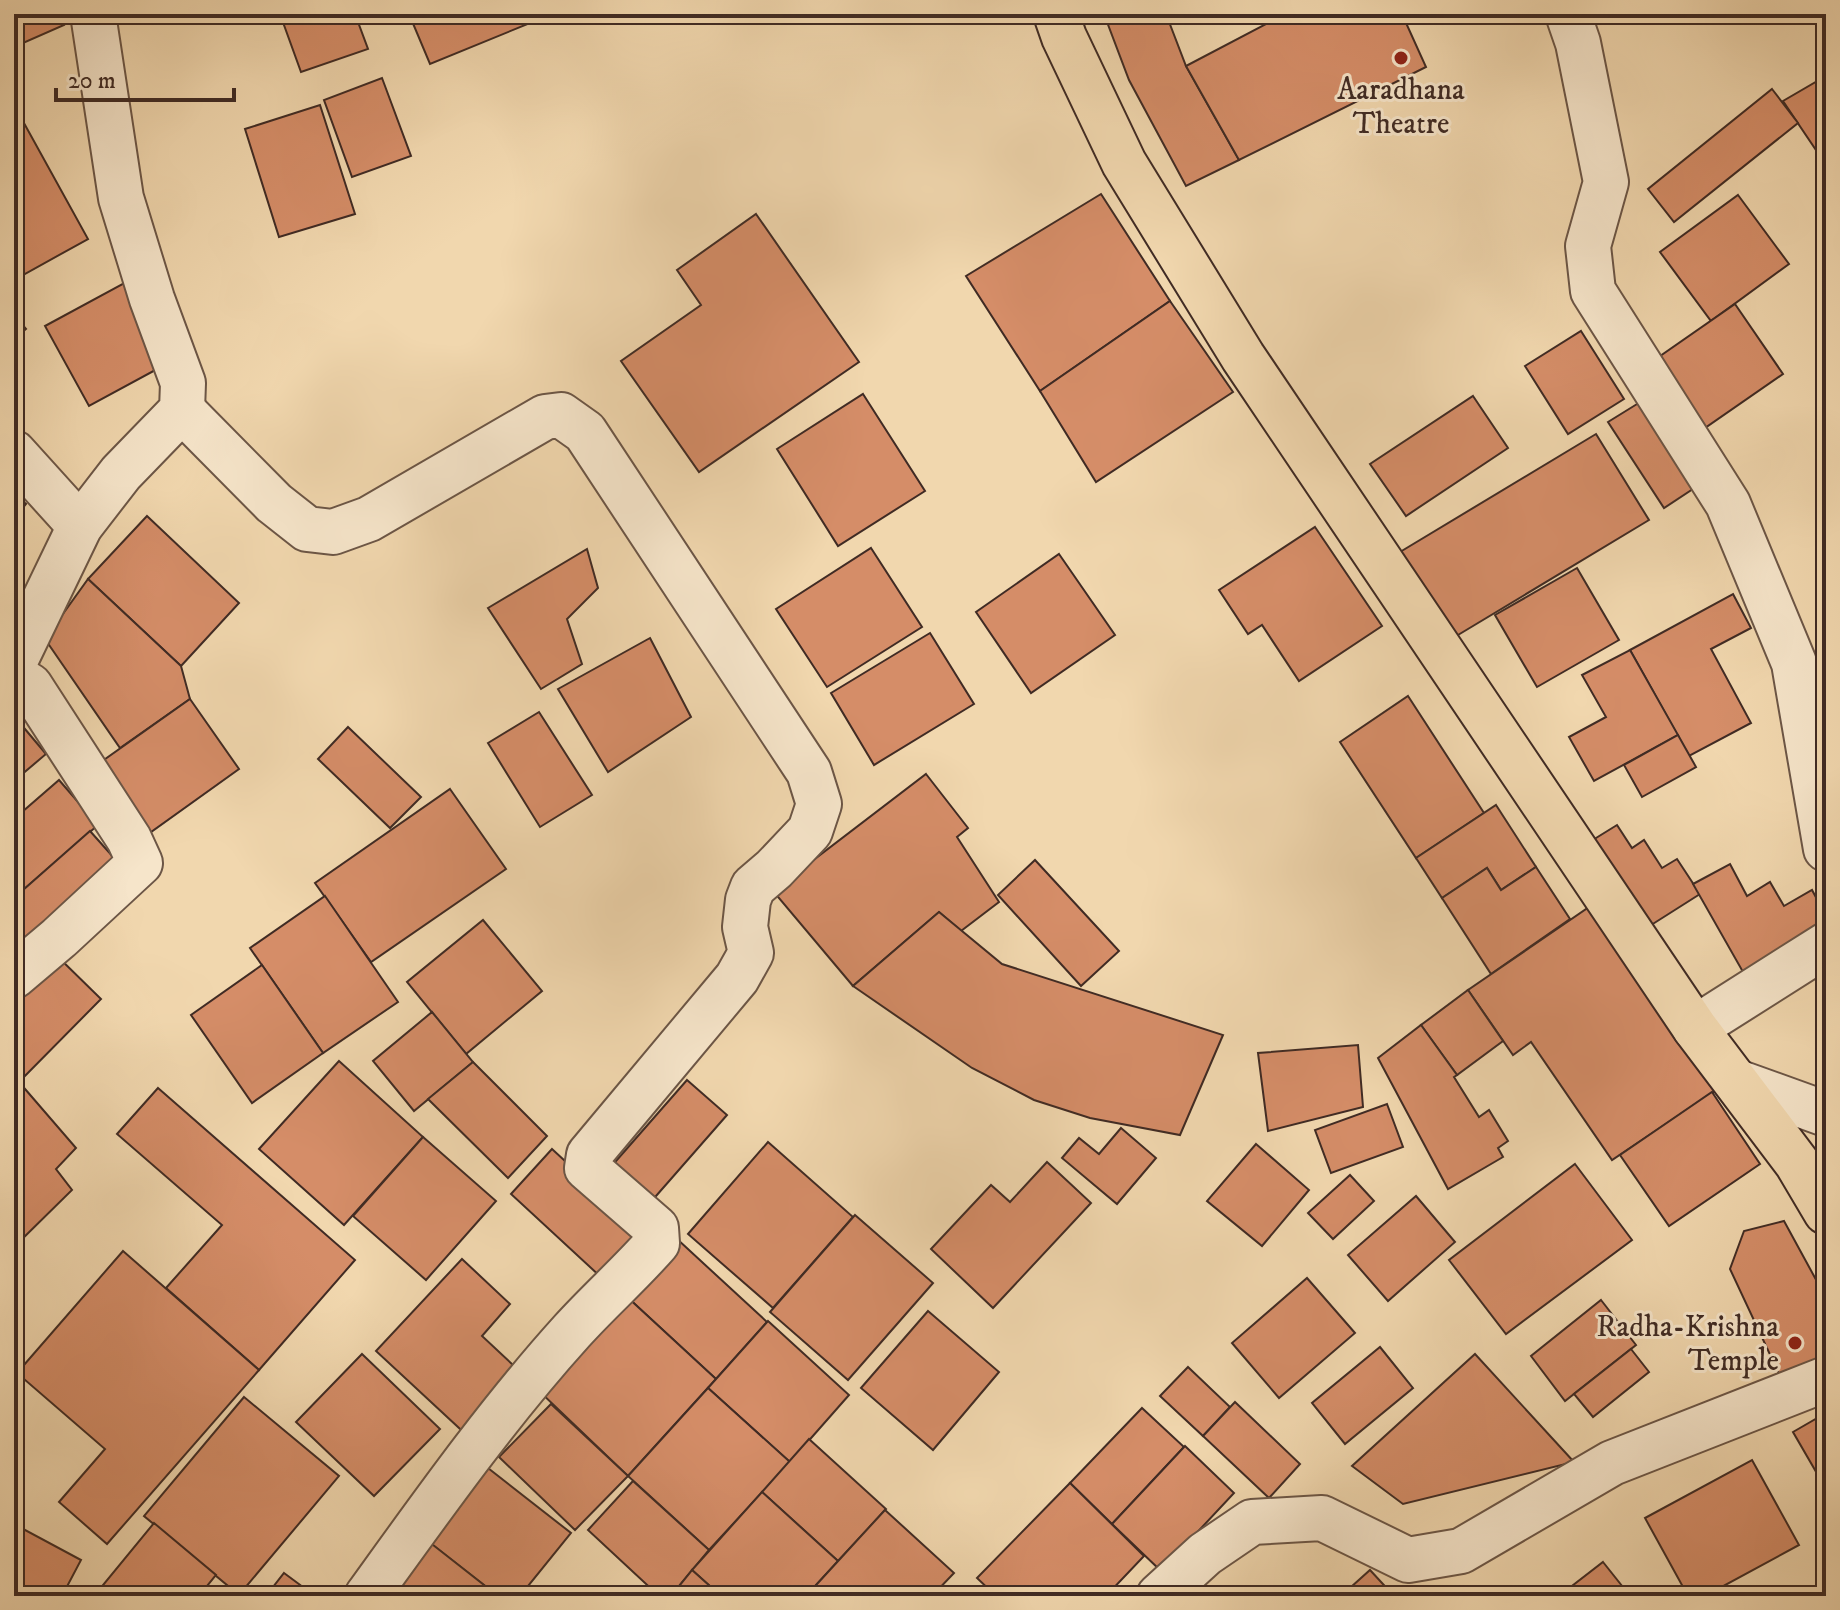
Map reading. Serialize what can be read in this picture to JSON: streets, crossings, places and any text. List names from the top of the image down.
{
  "places": ["Aaradhana Theatre", "Radha-Krishna Temple"],
  "scale_bar": "20 m"
}
